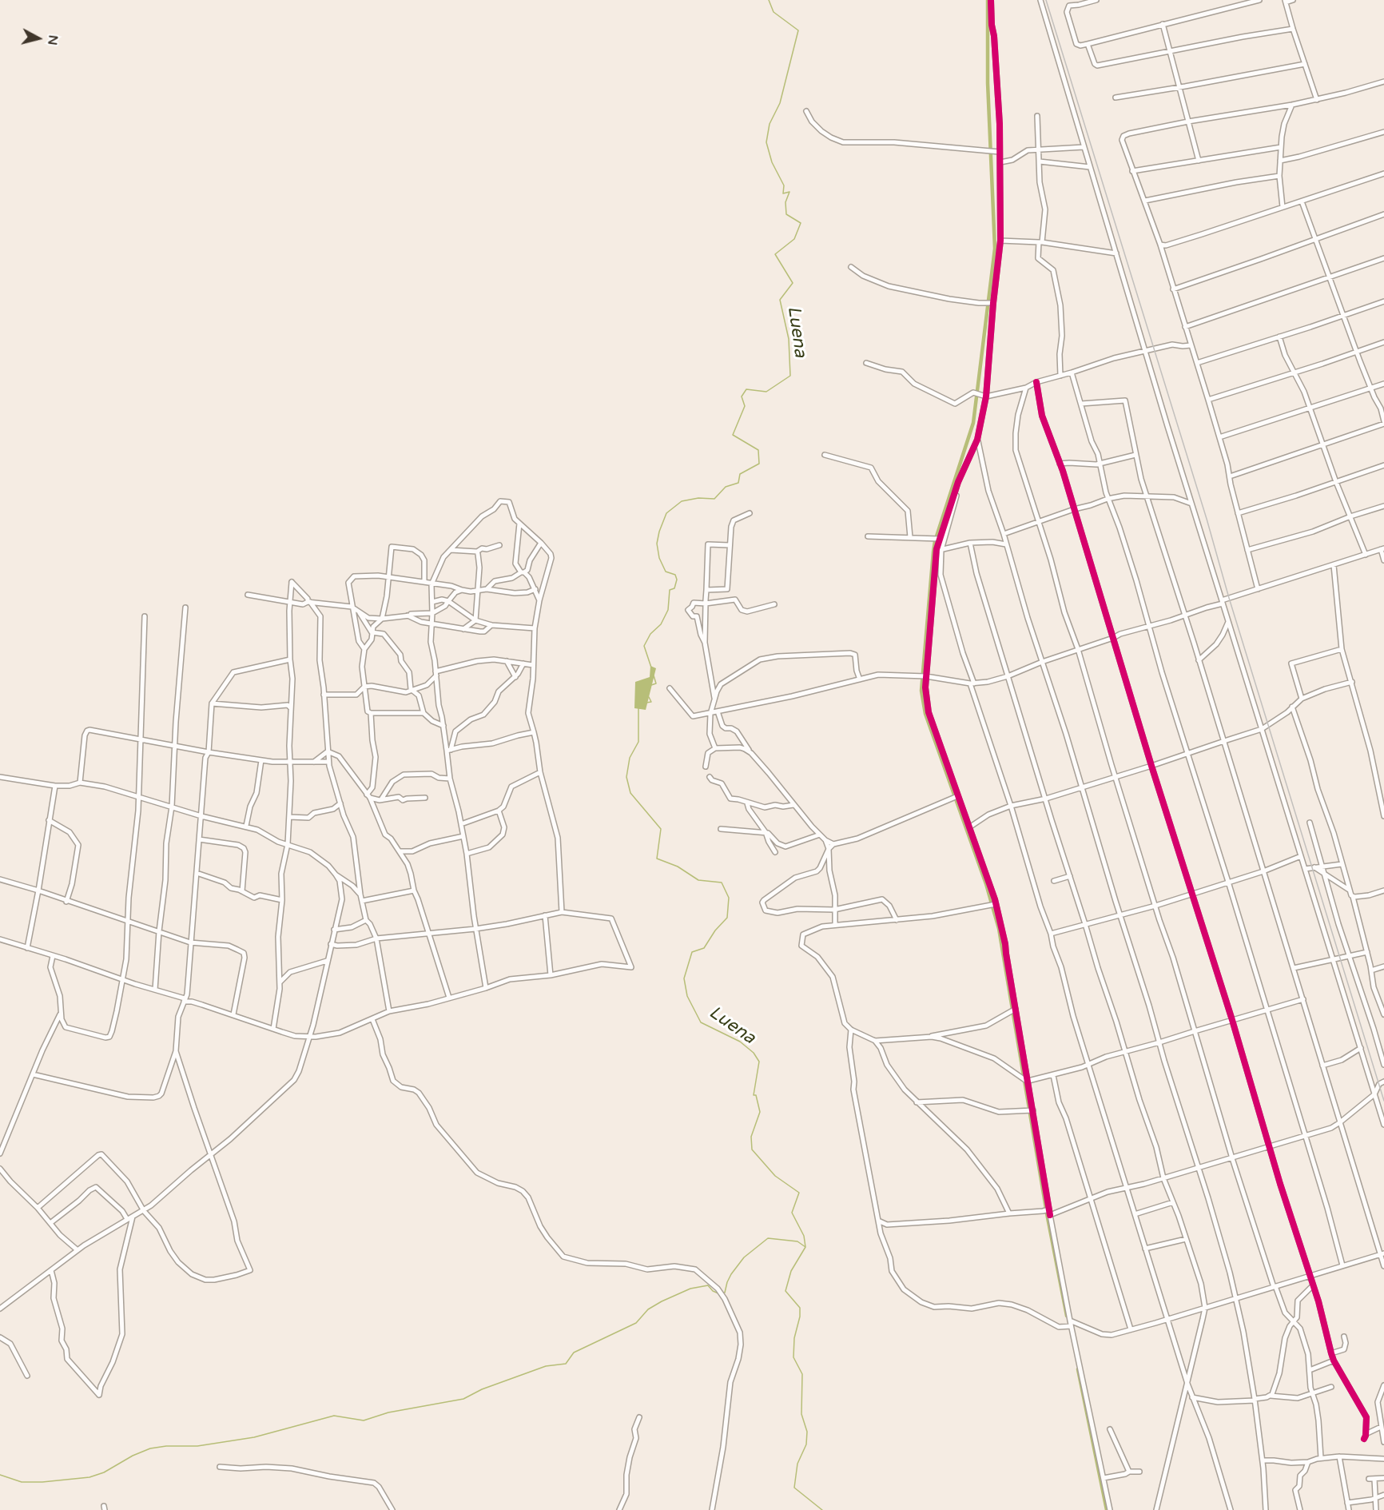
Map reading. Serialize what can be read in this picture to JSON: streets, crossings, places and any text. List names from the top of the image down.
{
  "water": ["Luena"],
  "north": "right"
}
